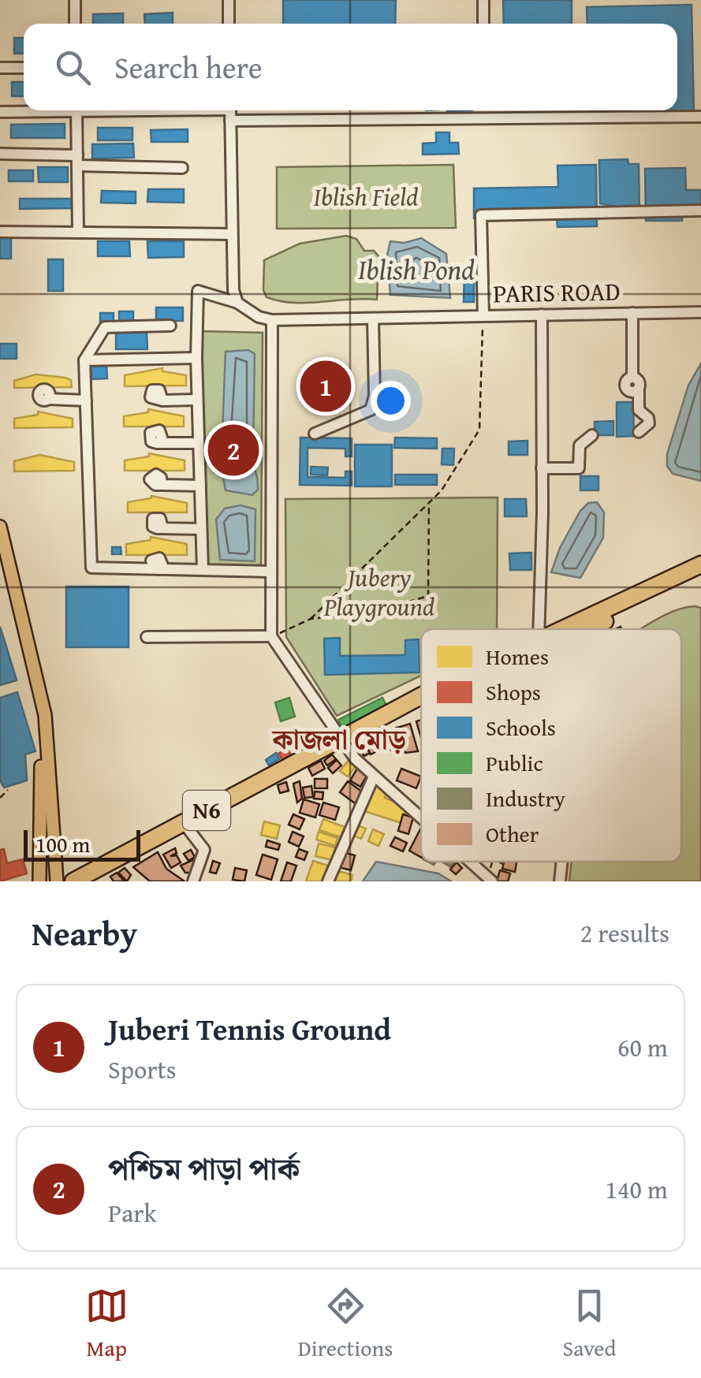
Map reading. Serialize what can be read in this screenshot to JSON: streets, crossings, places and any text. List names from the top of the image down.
{
  "streets": {
    "highway": ["N6"],
    "street": ["PARIS ROAD"]
  },
  "districts": ["কাজলা মোড়"],
  "water": ["Iblish Pond"],
  "parks": ["Iblish Field", "Jubery Playground"],
  "legend": [
    "Homes",
    "Shops",
    "Schools",
    "Public",
    "Industry",
    "Other"
  ],
  "scale_bar": "100 m",
  "page": {
    "search": "Search here",
    "pins": ["1", "2"],
    "scale": "100 m",
    "heading": ["Nearby", "2 results"],
    "list": [
      {
        "mark": "1",
        "name": "Juberi Tennis Ground",
        "note": "Sports",
        "value": "60 m"
      },
      {
        "mark": "2",
        "name": "পশ্চিম পাড়া পার্ক",
        "note": "Park",
        "value": "140 m"
      }
    ],
    "nav": ["Map", "Directions", "Saved"]
  }
}
